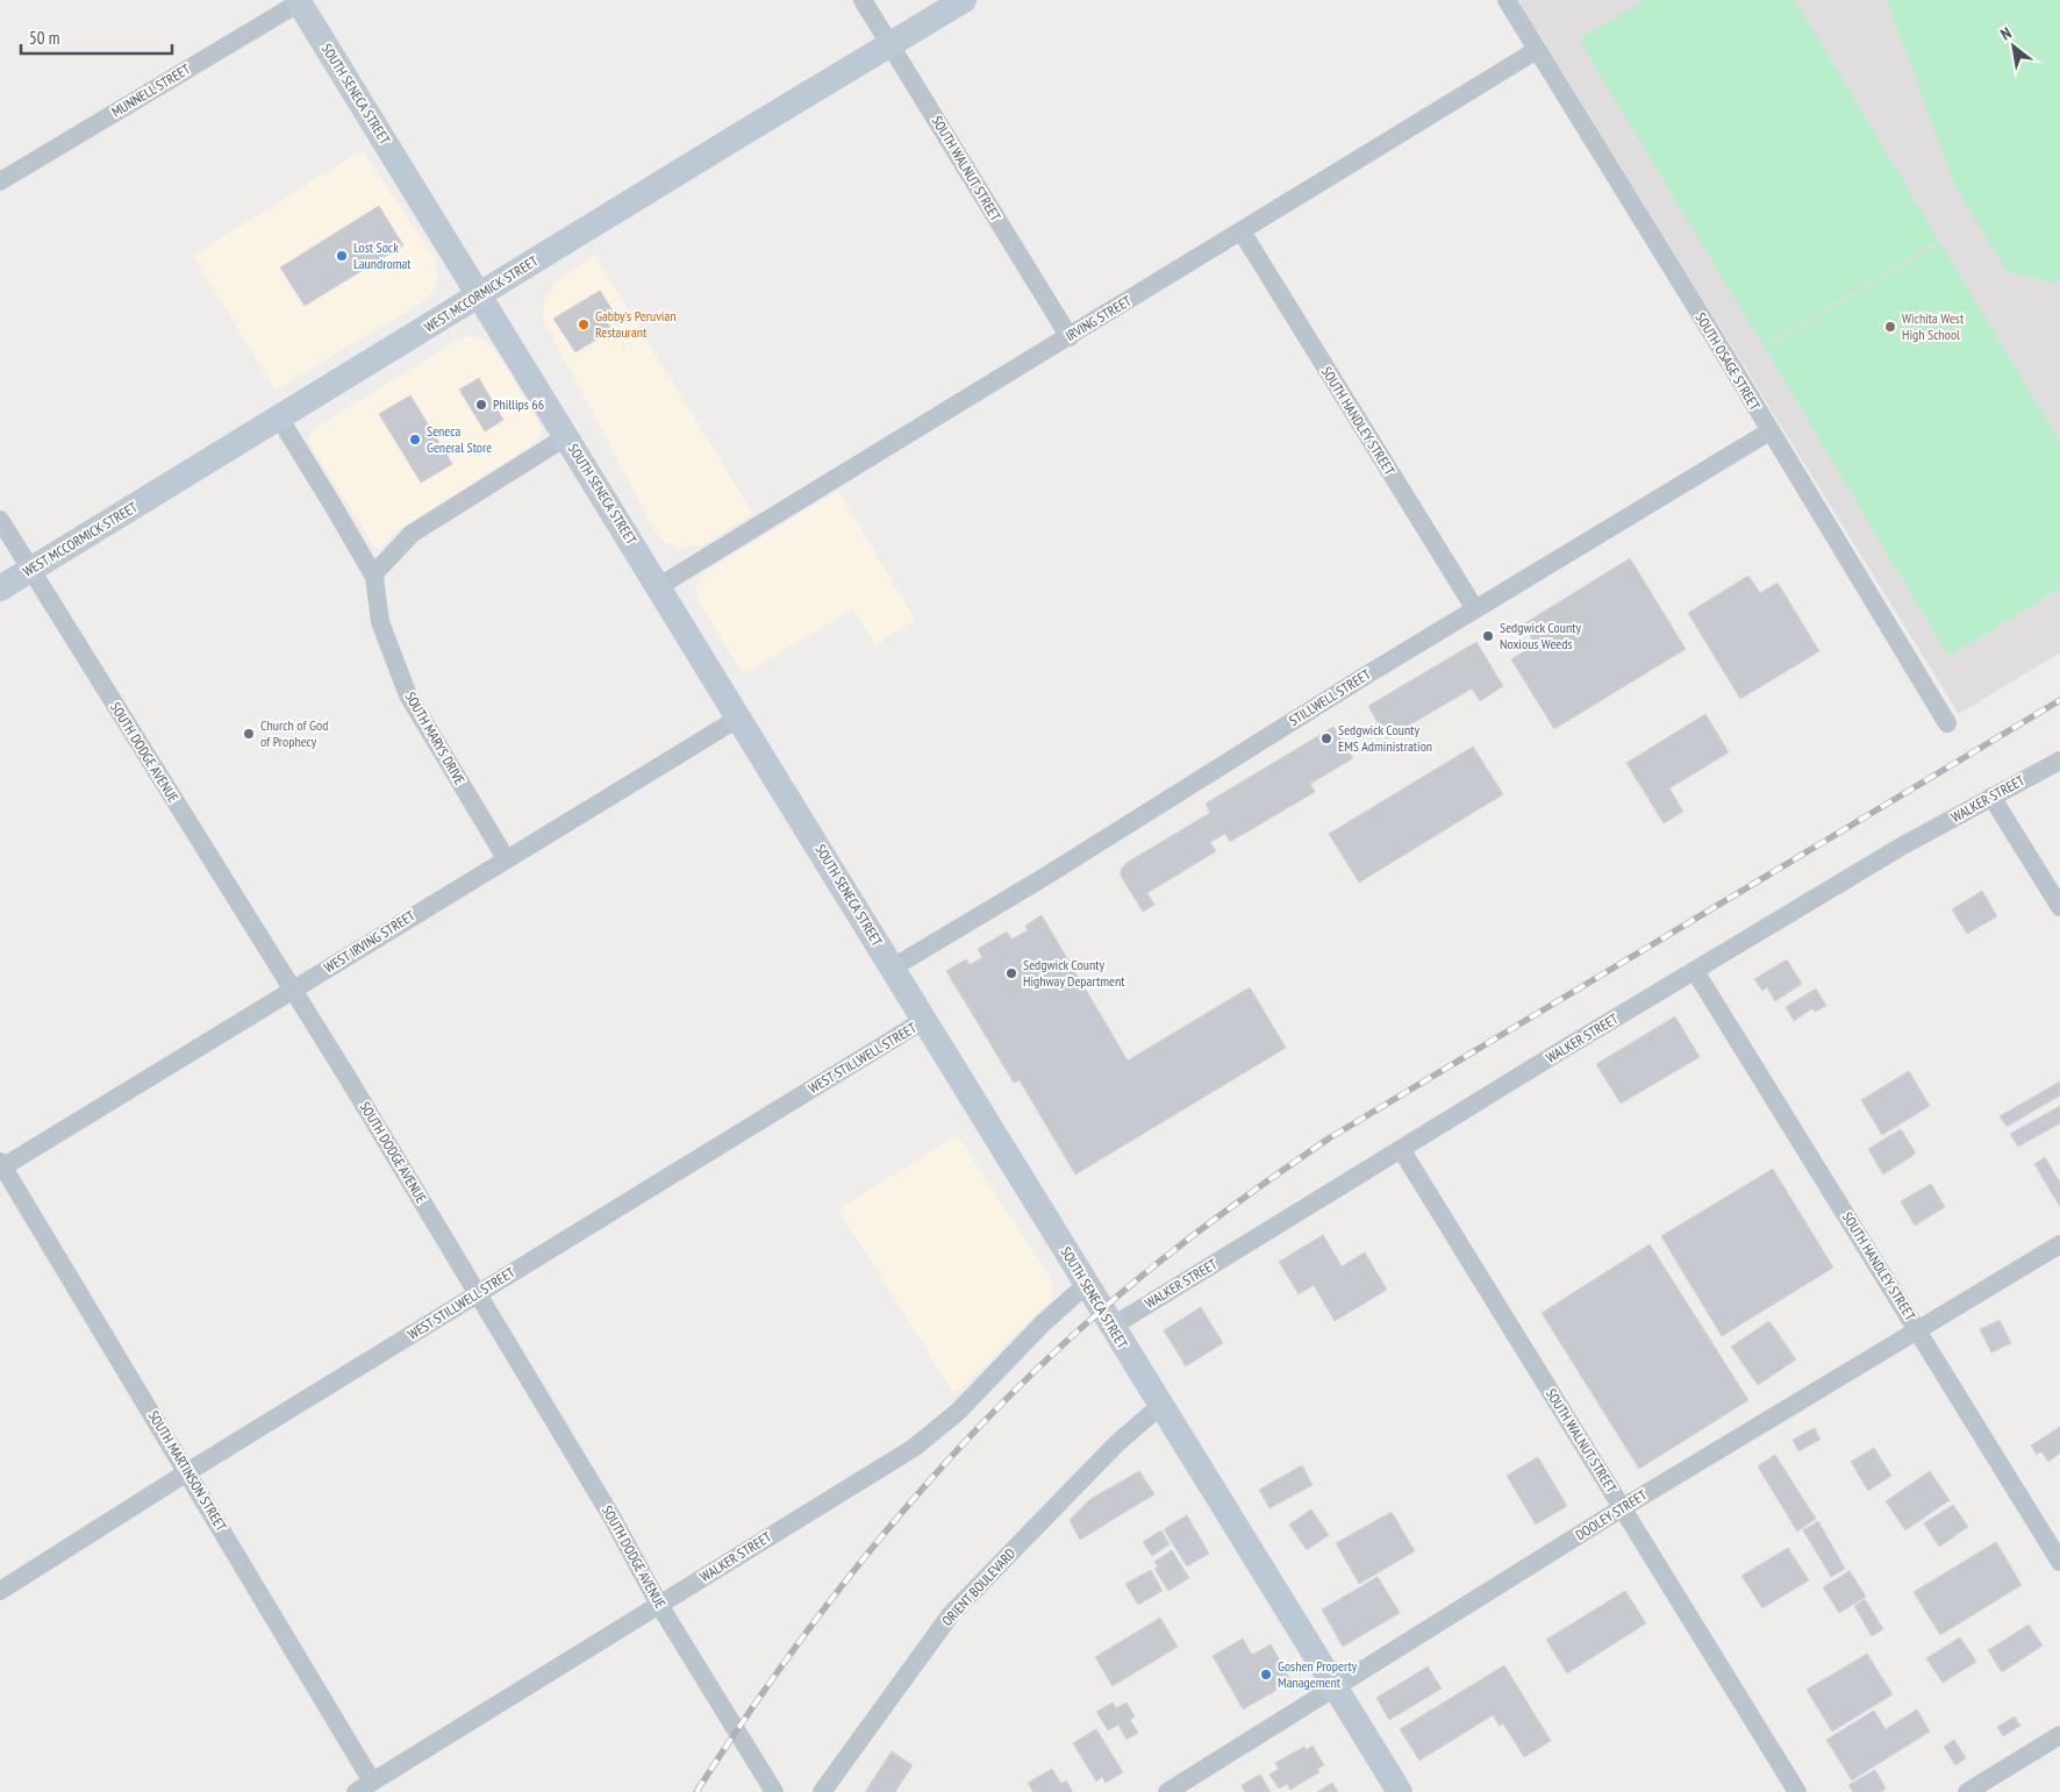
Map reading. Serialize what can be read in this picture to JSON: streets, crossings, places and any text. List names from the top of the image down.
{
  "streets": {
    "street": [
      "MUNNELL STREET",
      "SOUTH SENECA STREET",
      "SOUTH WALNUT STREET",
      "WEST MCCORMICK STREET",
      "IRVING STREET",
      "SOUTH OSAGE STREET",
      "SOUTH HANDLEY STREET",
      "STILLWELL STREET",
      "SOUTH MARYS DRIVE",
      "SOUTH DODGE AVENUE",
      "WALKER STREET",
      "WEST IRVING STREET",
      "WEST STILLWELL STREET",
      "SOUTH MARTINSON STREET",
      "DOOLEY STREET",
      "ORIENT BOULEVARD"
    ]
  },
  "crossings": [
    ["MUNNELL STREET", "SOUTH SENECA STREET"],
    ["SOUTH SENECA STREET", "WEST MCCORMICK STREET"],
    ["SOUTH SENECA STREET", "IRVING STREET"],
    ["SOUTH SENECA STREET", "STILLWELL STREET"],
    ["SOUTH SENECA STREET", "WALKER STREET"],
    ["SOUTH SENECA STREET", "WEST IRVING STREET"],
    ["SOUTH SENECA STREET", "WEST STILLWELL STREET"],
    ["SOUTH SENECA STREET", "DOOLEY STREET"],
    ["SOUTH SENECA STREET", "ORIENT BOULEVARD"],
    ["SOUTH WALNUT STREET", "WEST MCCORMICK STREET"],
    ["SOUTH WALNUT STREET", "IRVING STREET"],
    ["SOUTH WALNUT STREET", "WALKER STREET"],
    ["SOUTH WALNUT STREET", "DOOLEY STREET"],
    ["WEST MCCORMICK STREET", "SOUTH MARYS DRIVE"],
    ["WEST MCCORMICK STREET", "SOUTH DODGE AVENUE"],
    ["IRVING STREET", "SOUTH OSAGE STREET"],
    ["IRVING STREET", "SOUTH HANDLEY STREET"],
    ["SOUTH OSAGE STREET", "STILLWELL STREET"],
    ["SOUTH HANDLEY STREET", "STILLWELL STREET"],
    ["SOUTH HANDLEY STREET", "WALKER STREET"],
    ["SOUTH HANDLEY STREET", "DOOLEY STREET"],
    ["SOUTH MARYS DRIVE", "WEST IRVING STREET"],
    ["SOUTH DODGE AVENUE", "WALKER STREET"],
    ["SOUTH DODGE AVENUE", "WEST IRVING STREET"],
    ["SOUTH DODGE AVENUE", "WEST STILLWELL STREET"],
    ["WALKER STREET", "SOUTH MARTINSON STREET"],
    ["WEST IRVING STREET", "SOUTH MARTINSON STREET"],
    ["WEST STILLWELL STREET", "SOUTH MARTINSON STREET"]
  ],
  "places": [
    "Lost Sock Laundromat",
    "Gabby's Peruvian Restaurant",
    "Wichita West High School",
    "Phillips 66",
    "Seneca General Store",
    "Sedgwick County Noxious Weeds",
    "Church of God of Prophecy",
    "Sedgwick County EMS Administration",
    "Sedgwick County Highway Department",
    "Goshen Property Management"
  ],
  "scale_bar": "50 m",
  "north": "top left"
}
